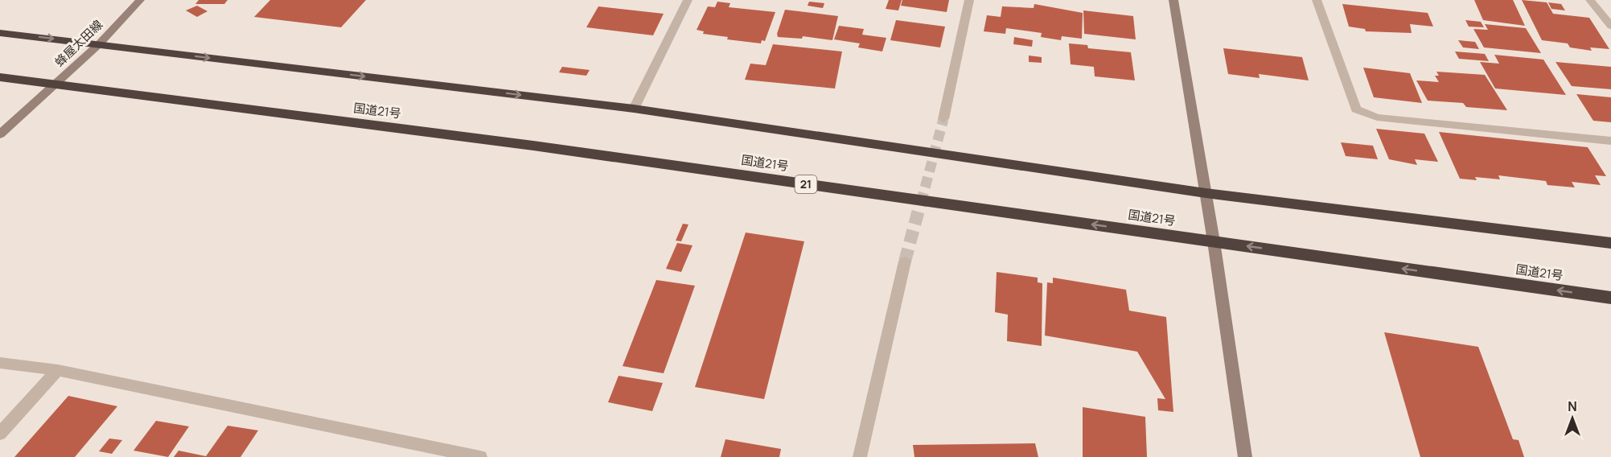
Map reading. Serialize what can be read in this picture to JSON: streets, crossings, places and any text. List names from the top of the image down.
{
  "streets": {
    "highway": ["国道21号", "21"],
    "street": ["蜂屋太田線"]
  },
  "crossings": [
    ["蜂屋太田線", "国道21号"]
  ],
  "north": "top"
}
